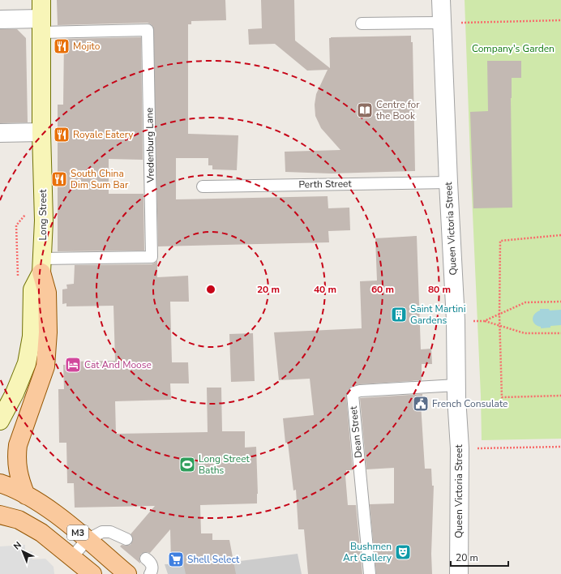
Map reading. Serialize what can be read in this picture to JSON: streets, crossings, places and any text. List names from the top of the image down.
{
  "streets": {
    "main road": ["M3"],
    "street": ["Long Street", "Queen Victoria Street"],
    "lane": ["Vredenburg Lane", "Perth Street", "Dean Street"]
  },
  "crossings": [
    ["Vredenburg Lane", "Long Street"],
    ["Perth Street", "Queen Victoria Street"],
    ["Queen Victoria Street", "Dean Street"]
  ],
  "parks": ["Company's Garden"],
  "places": {
    "restaurant": ["Mojito", "Royale Eatery", "South China Dim Sum Bar"],
    "library": ["Centre for the Book"],
    "building": ["Saint Martini Gardens"],
    "hotel": ["Cat And Moose"],
    "public building": ["French Consulate"],
    "sports": ["Long Street Baths"],
    "theatre": ["Bushmen Art Gallery"],
    "supermarket": ["Shell Select"]
  },
  "scale_bar": "20 m",
  "north": "top left",
  "rings": [
    "20 m",
    "40 m",
    "60 m",
    "80 m"
  ]
}
